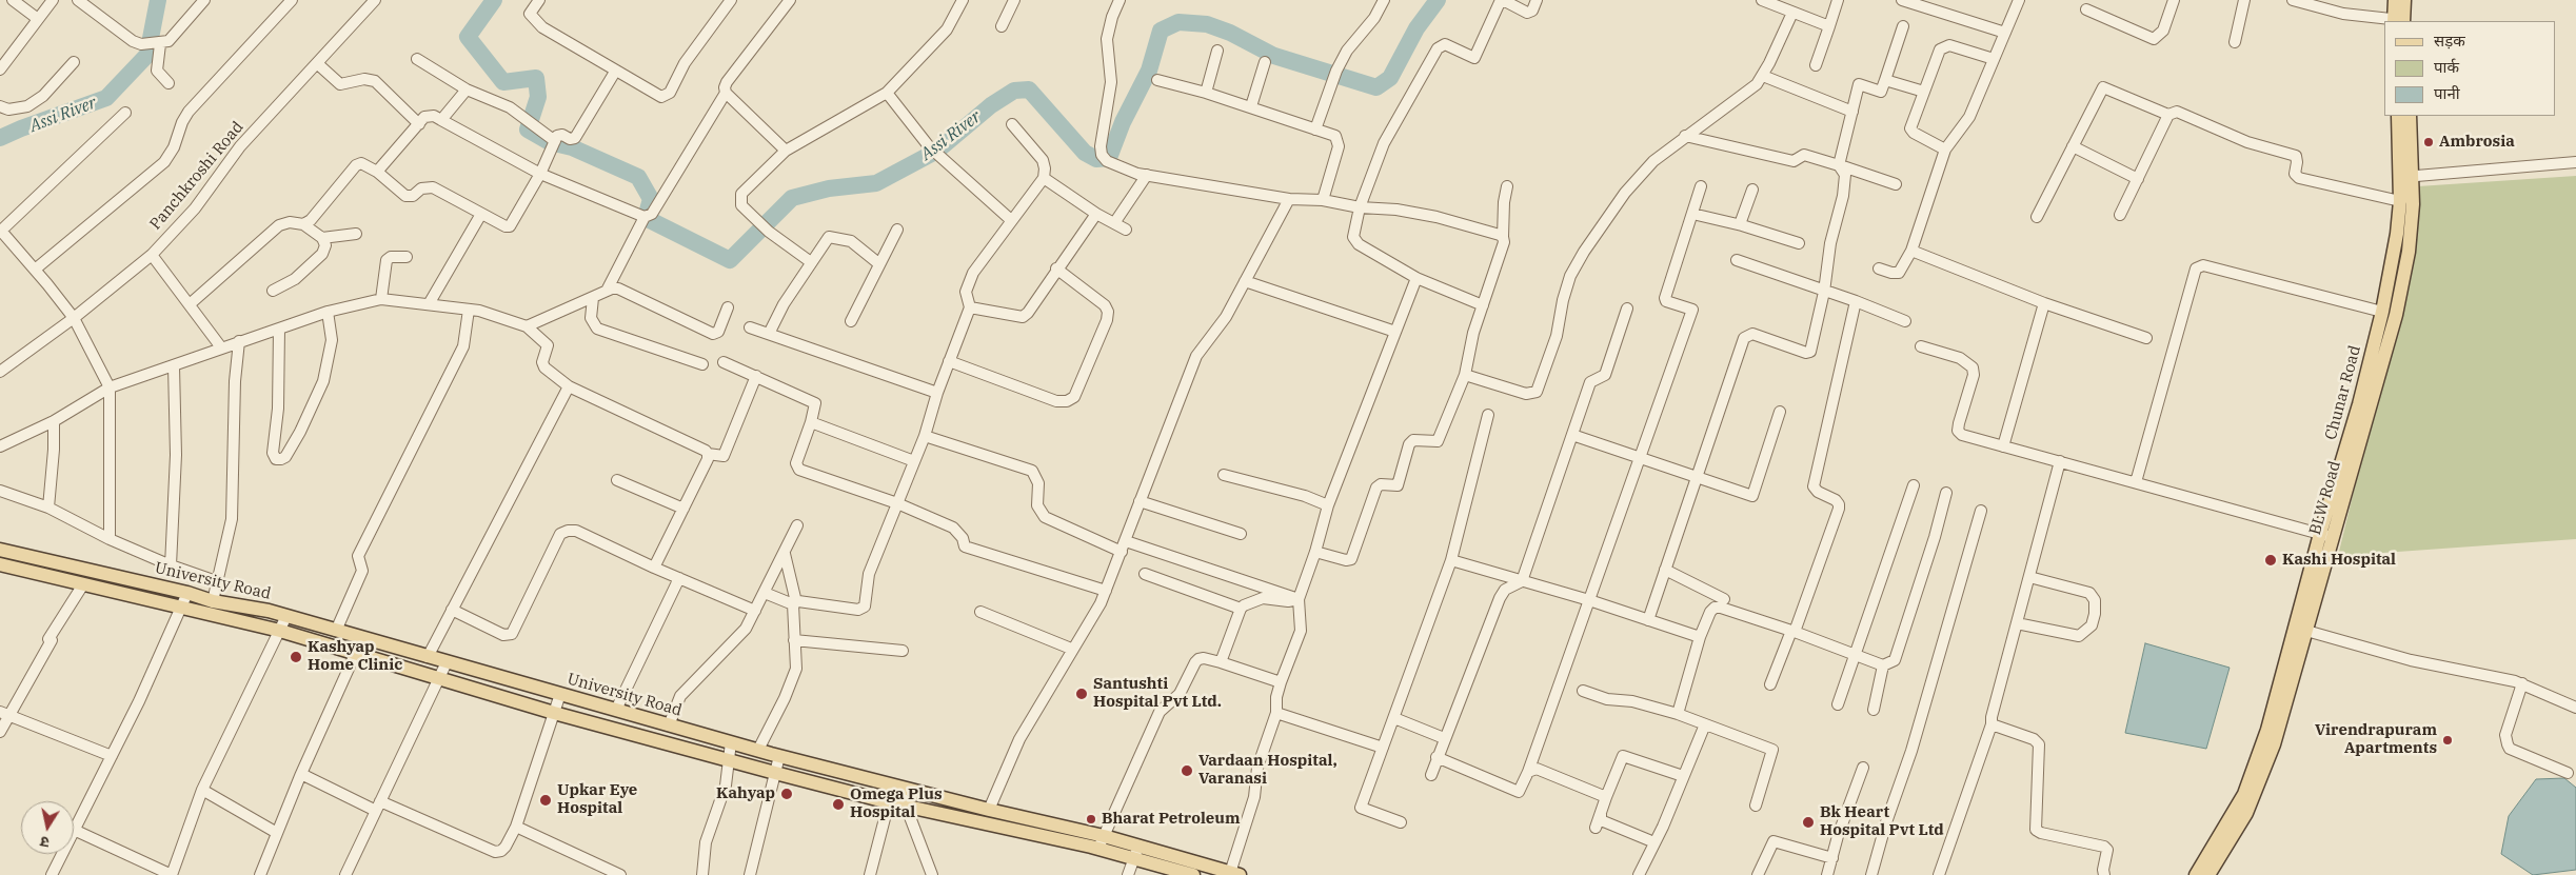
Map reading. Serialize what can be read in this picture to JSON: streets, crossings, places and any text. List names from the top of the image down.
{
  "streets": {
    "main road": ["Chunar Road", "BLW Road", "University Road"],
    "street": ["Panchkroshi Road"]
  },
  "crossings": [
    ["Chunar Road", "BLW Road"]
  ],
  "water": ["Assi River"],
  "places": [
    "Ambrosia",
    "Kashi Hospital",
    "Kashyap Home Clinic",
    "Santushti Hospital Pvt Ltd.",
    "Virendrapuram Apartments",
    "Vardaan Hospital, Varanasi",
    "Kahyap",
    "Upkar Eye Hospital",
    "Omega Plus Hospital",
    "Bharat Petroleum",
    "Bk Heart Hospital Pvt Ltd"
  ],
  "legend": ["सड़क", "पार्क", "पानी"],
  "north": "bottom"
}
